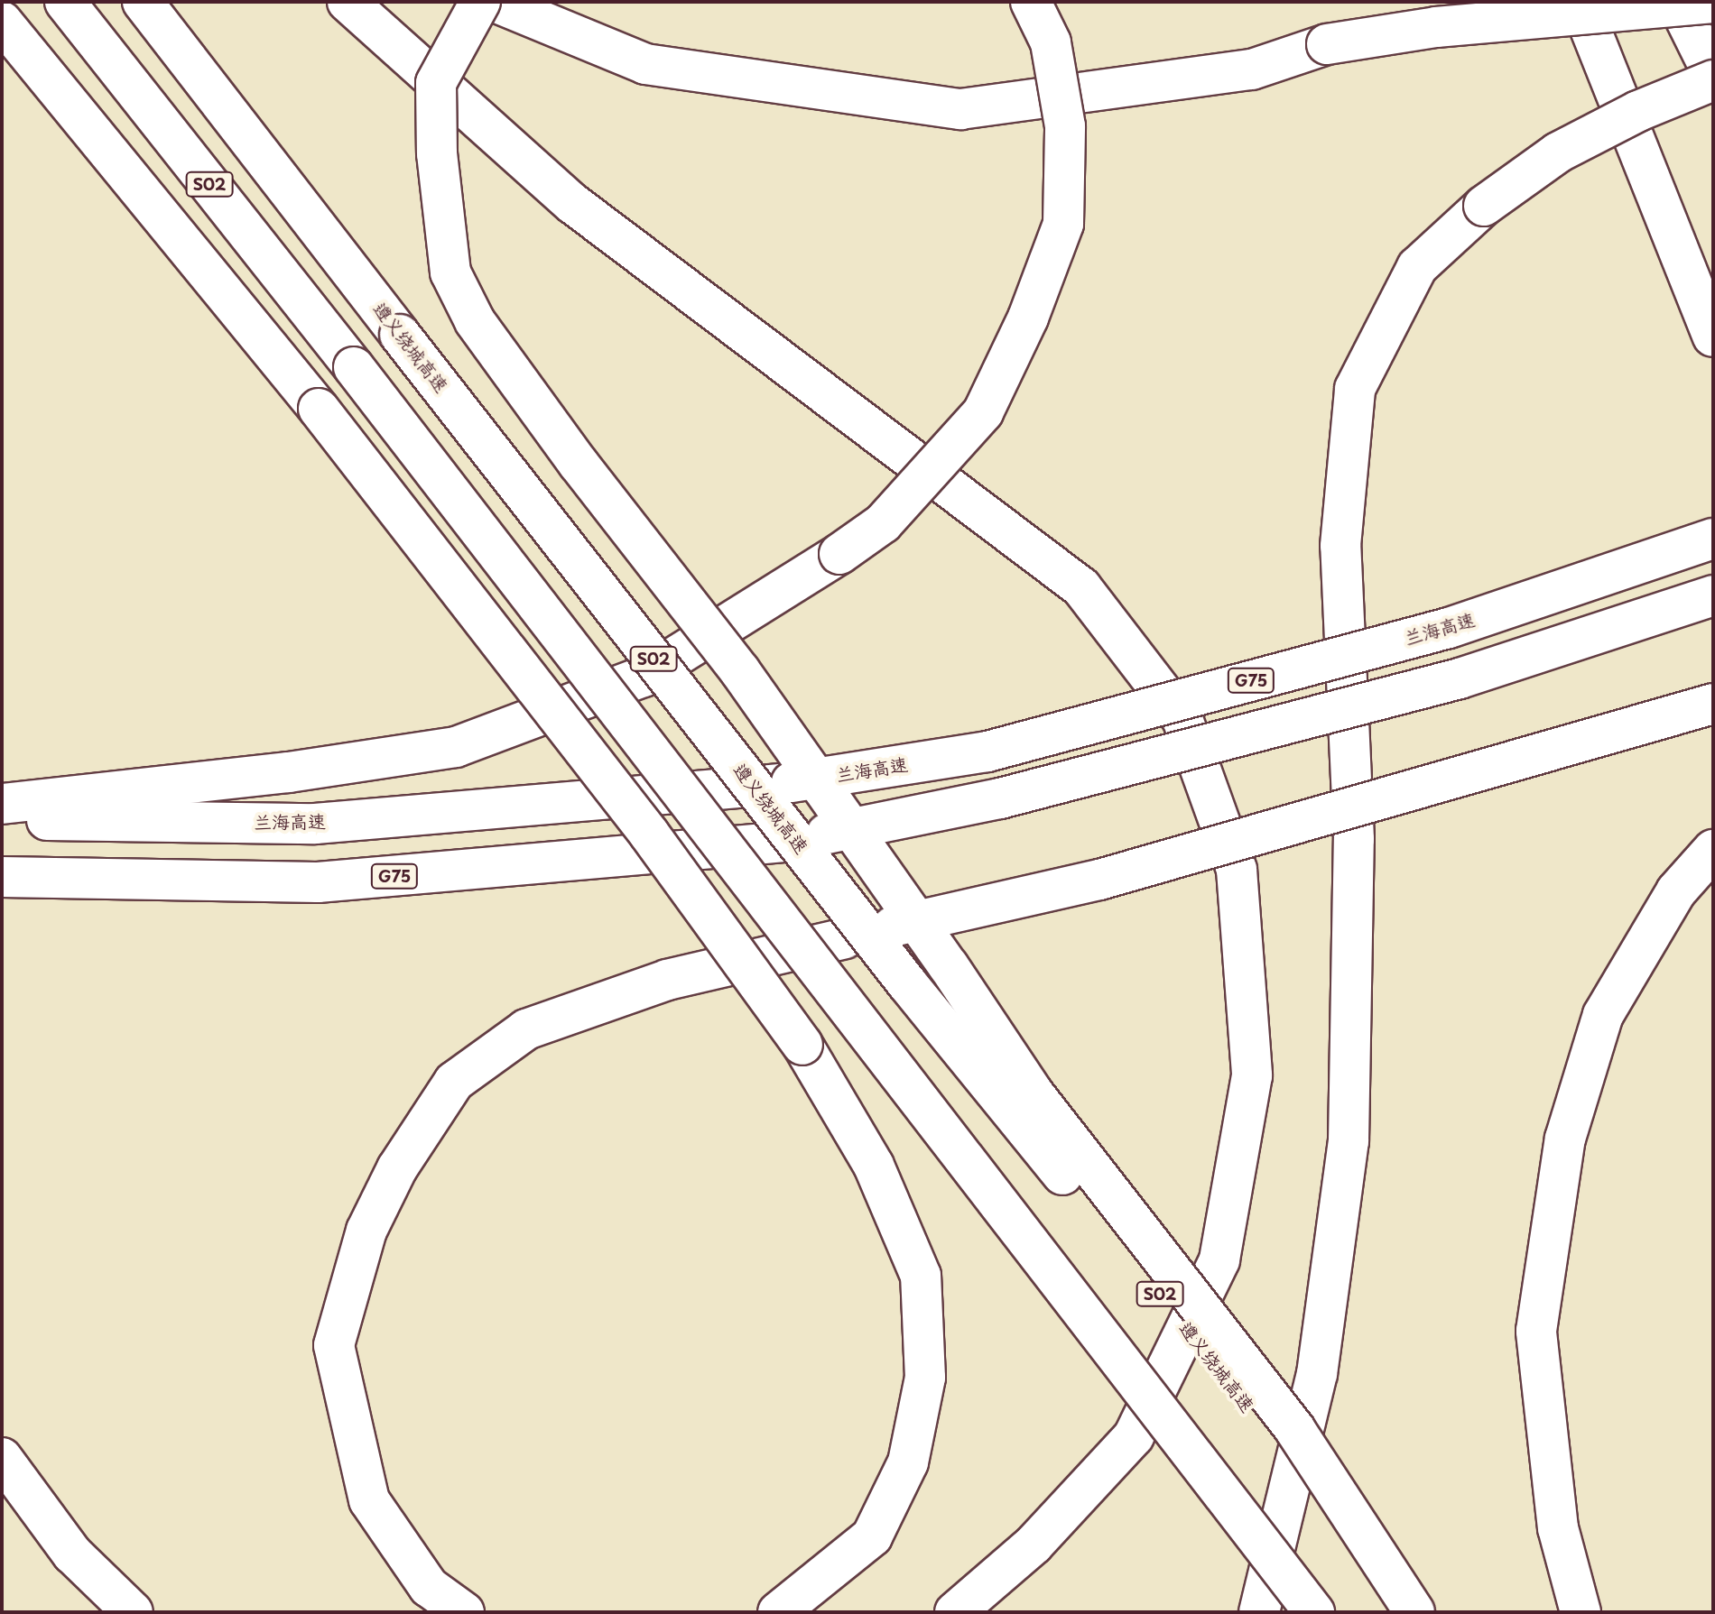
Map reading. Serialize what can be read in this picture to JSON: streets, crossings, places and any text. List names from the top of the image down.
{
  "streets": {
    "main road": [
      "S02",
      "遵义绕城高速",
      "兰海高速",
      "G75"
    ]
  }
}
